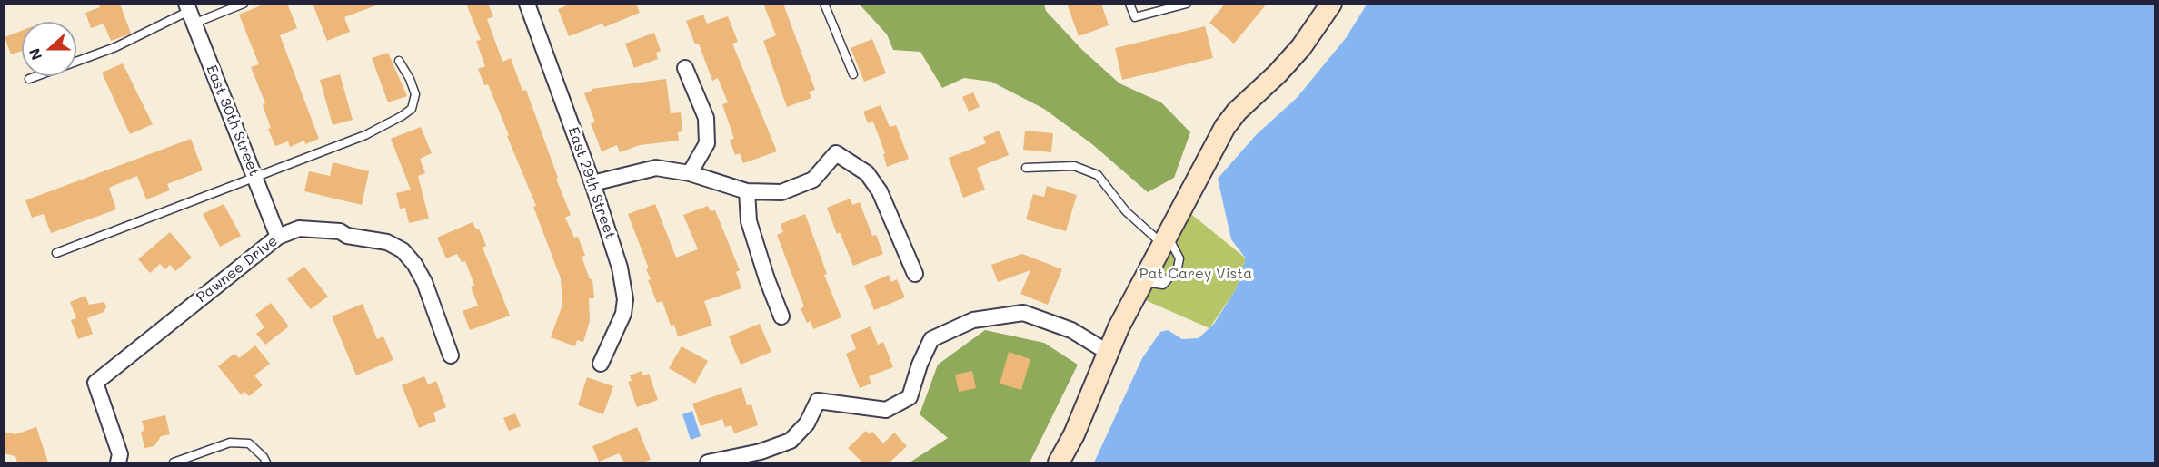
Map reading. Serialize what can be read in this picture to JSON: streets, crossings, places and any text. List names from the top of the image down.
{
  "streets": {
    "street": ["East 30th Street", "East 29th Street", "Pawnee Drive"]
  },
  "crossings": [
    ["East 30th Street", "Pawnee Drive"]
  ],
  "parks": ["Pat Carey Vista"],
  "north": "left"
}
